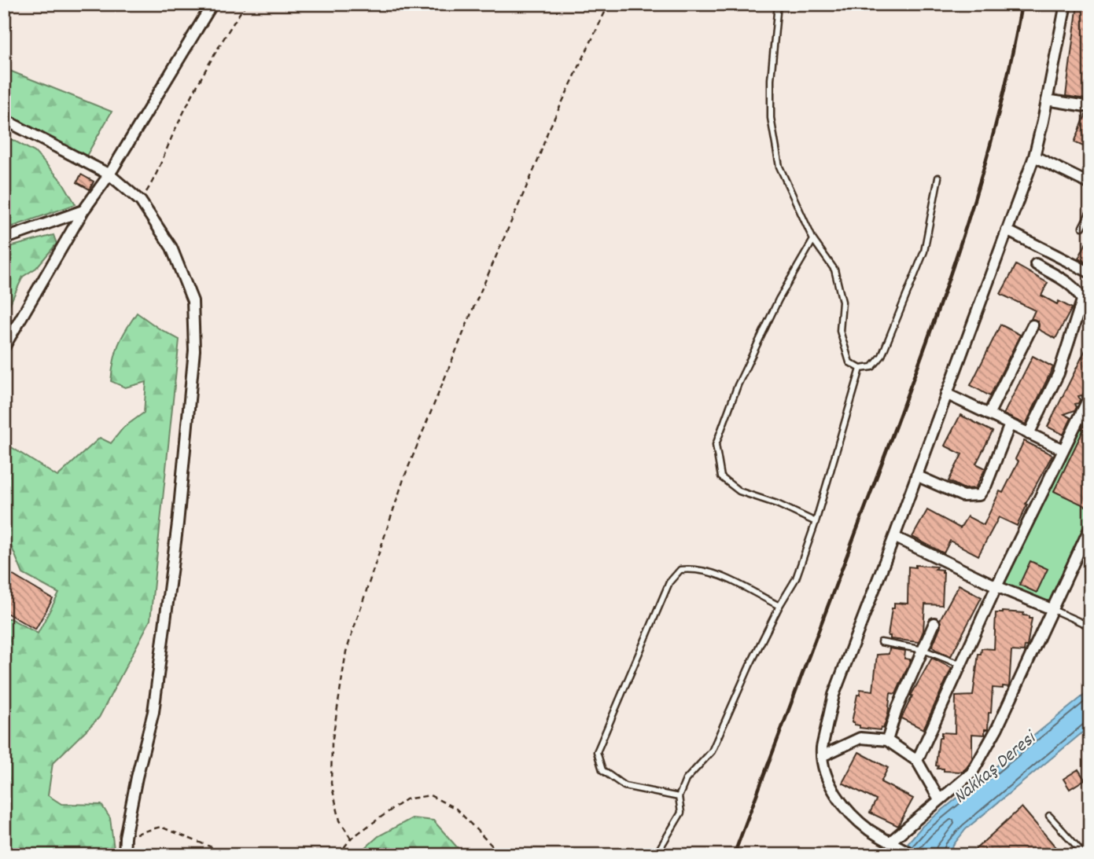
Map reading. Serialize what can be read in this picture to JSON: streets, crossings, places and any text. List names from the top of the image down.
{
  "water": ["Nakkaş Deresi"]
}
